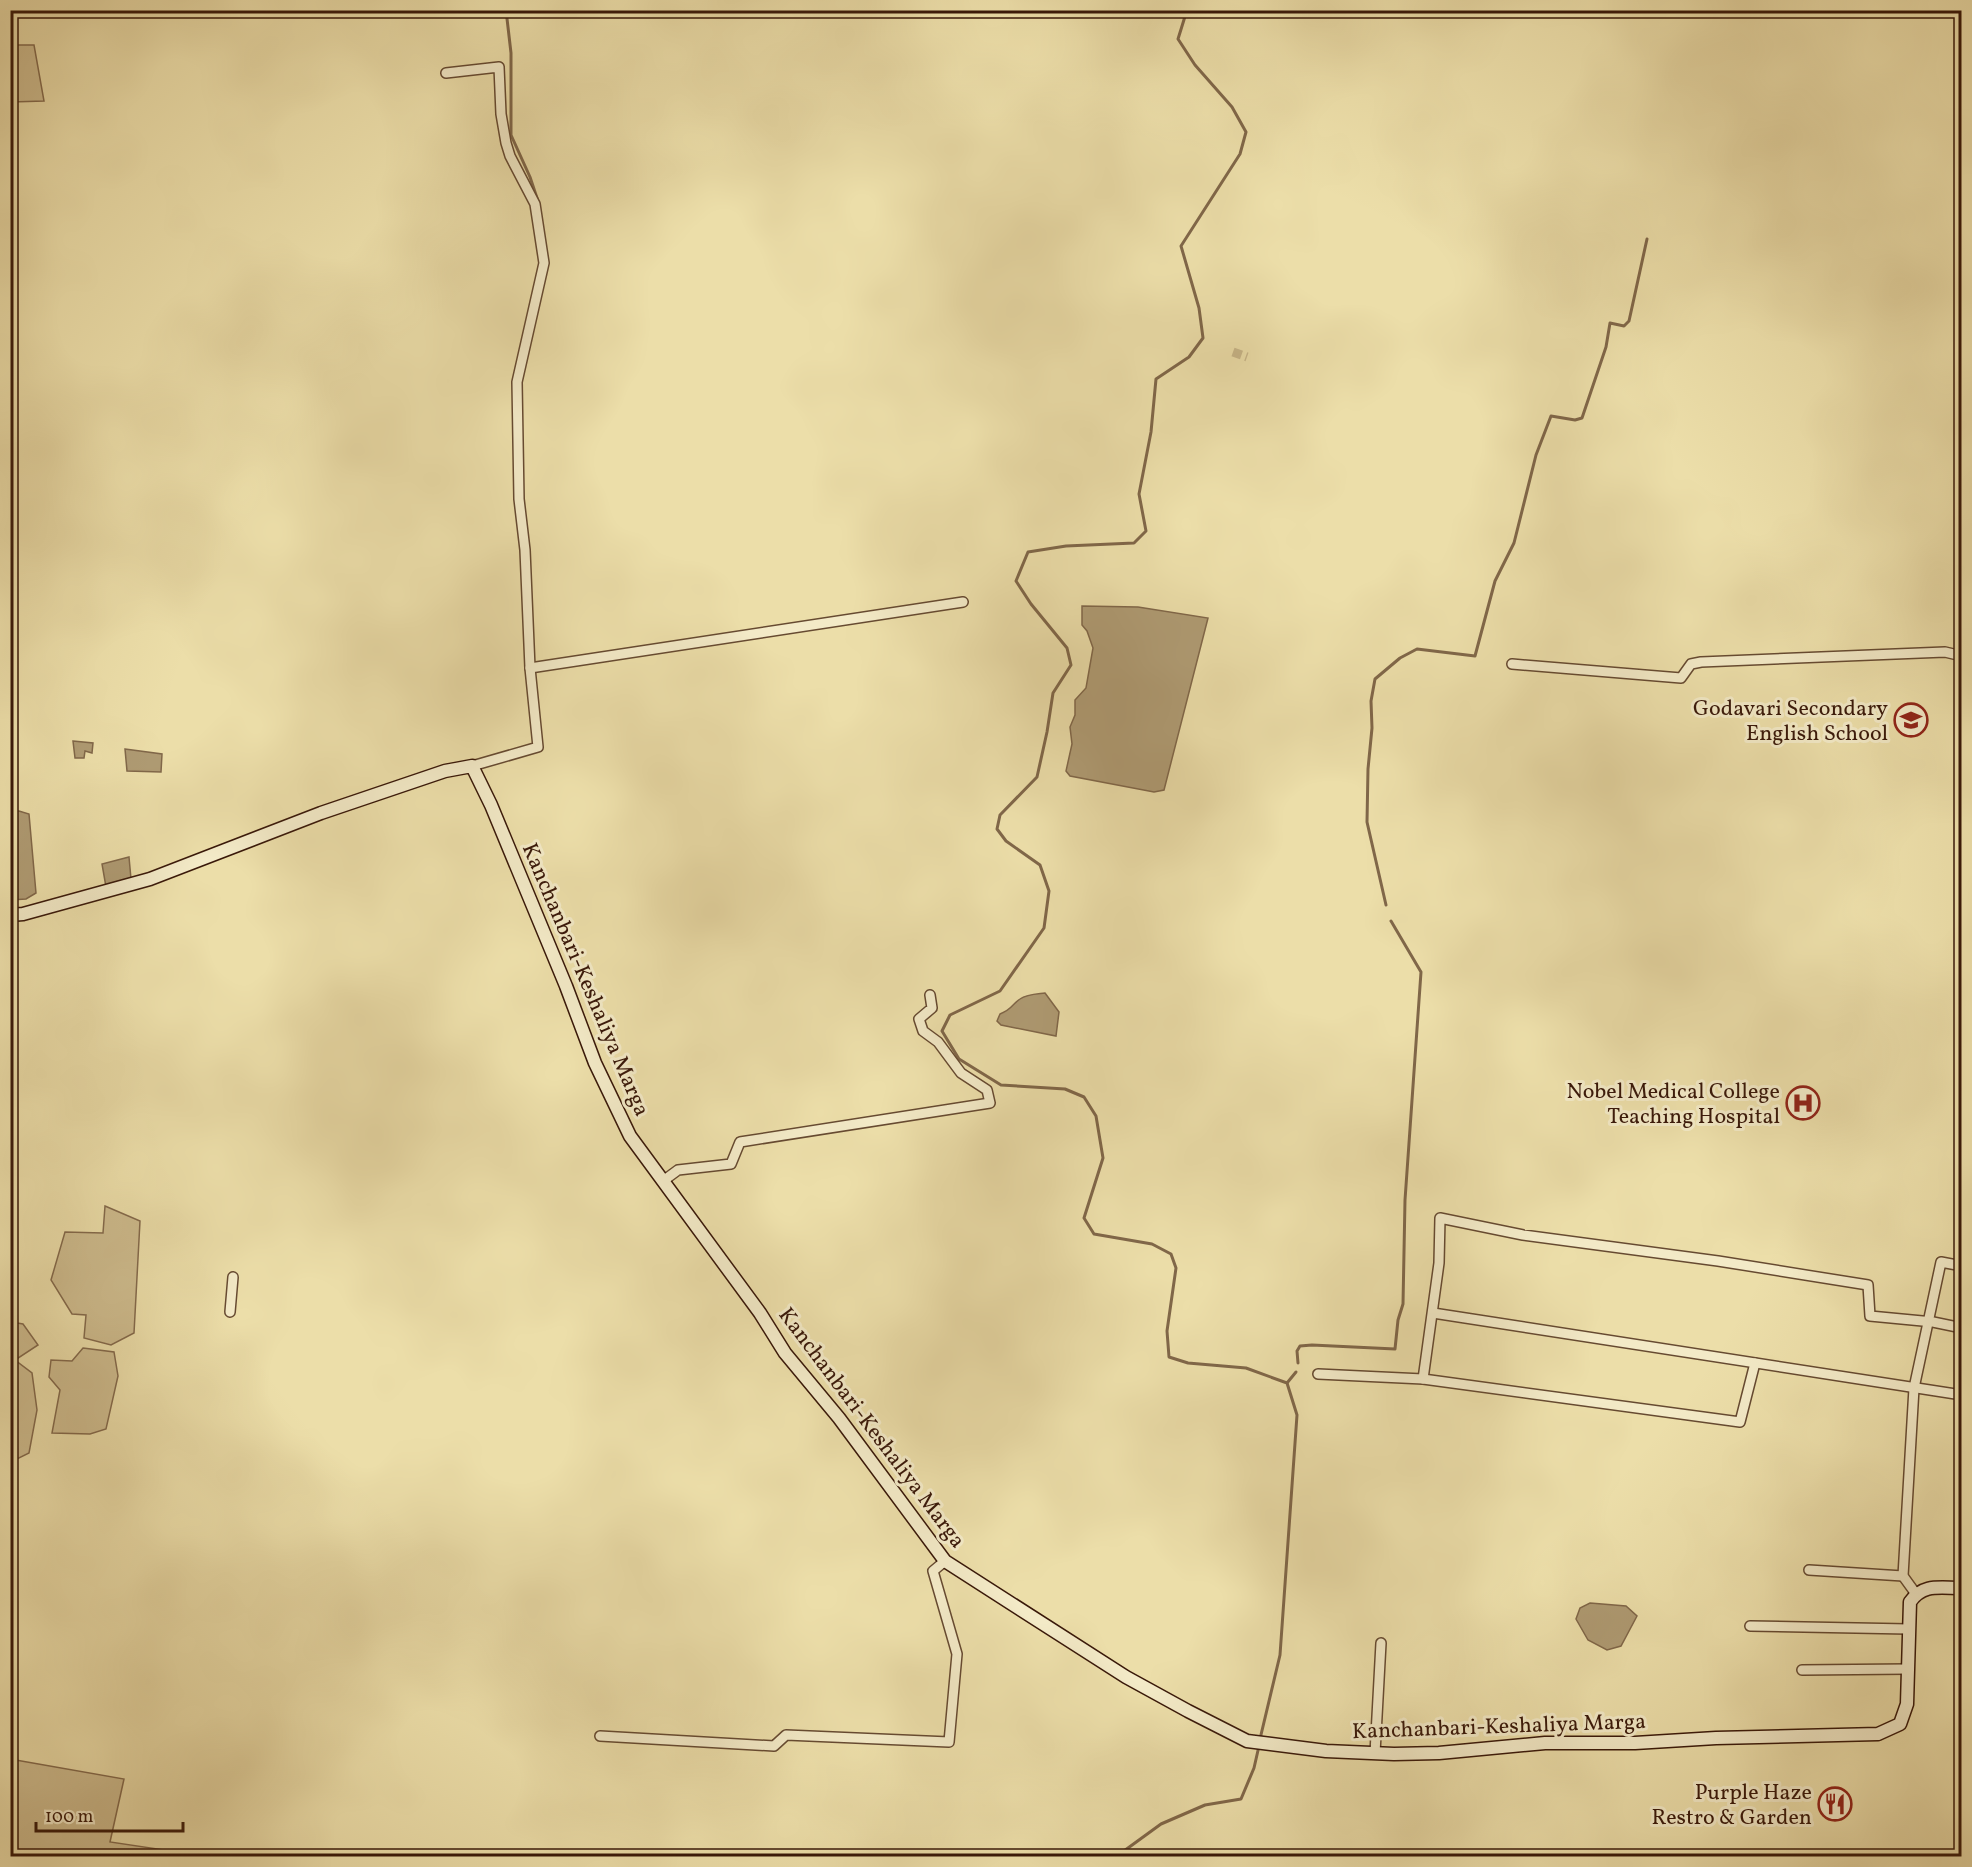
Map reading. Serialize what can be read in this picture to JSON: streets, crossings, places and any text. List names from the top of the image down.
{
  "streets": {
    "street": ["Kanchanbari-Keshaliya Marga"]
  },
  "places": {
    "school or university": ["Godavari Secondary English School"],
    "hospital": ["Nobel Medical College Teaching Hospital"],
    "restaurant": ["Purple Haze Restro & Garden"]
  },
  "scale_bar": "100 m"
}
